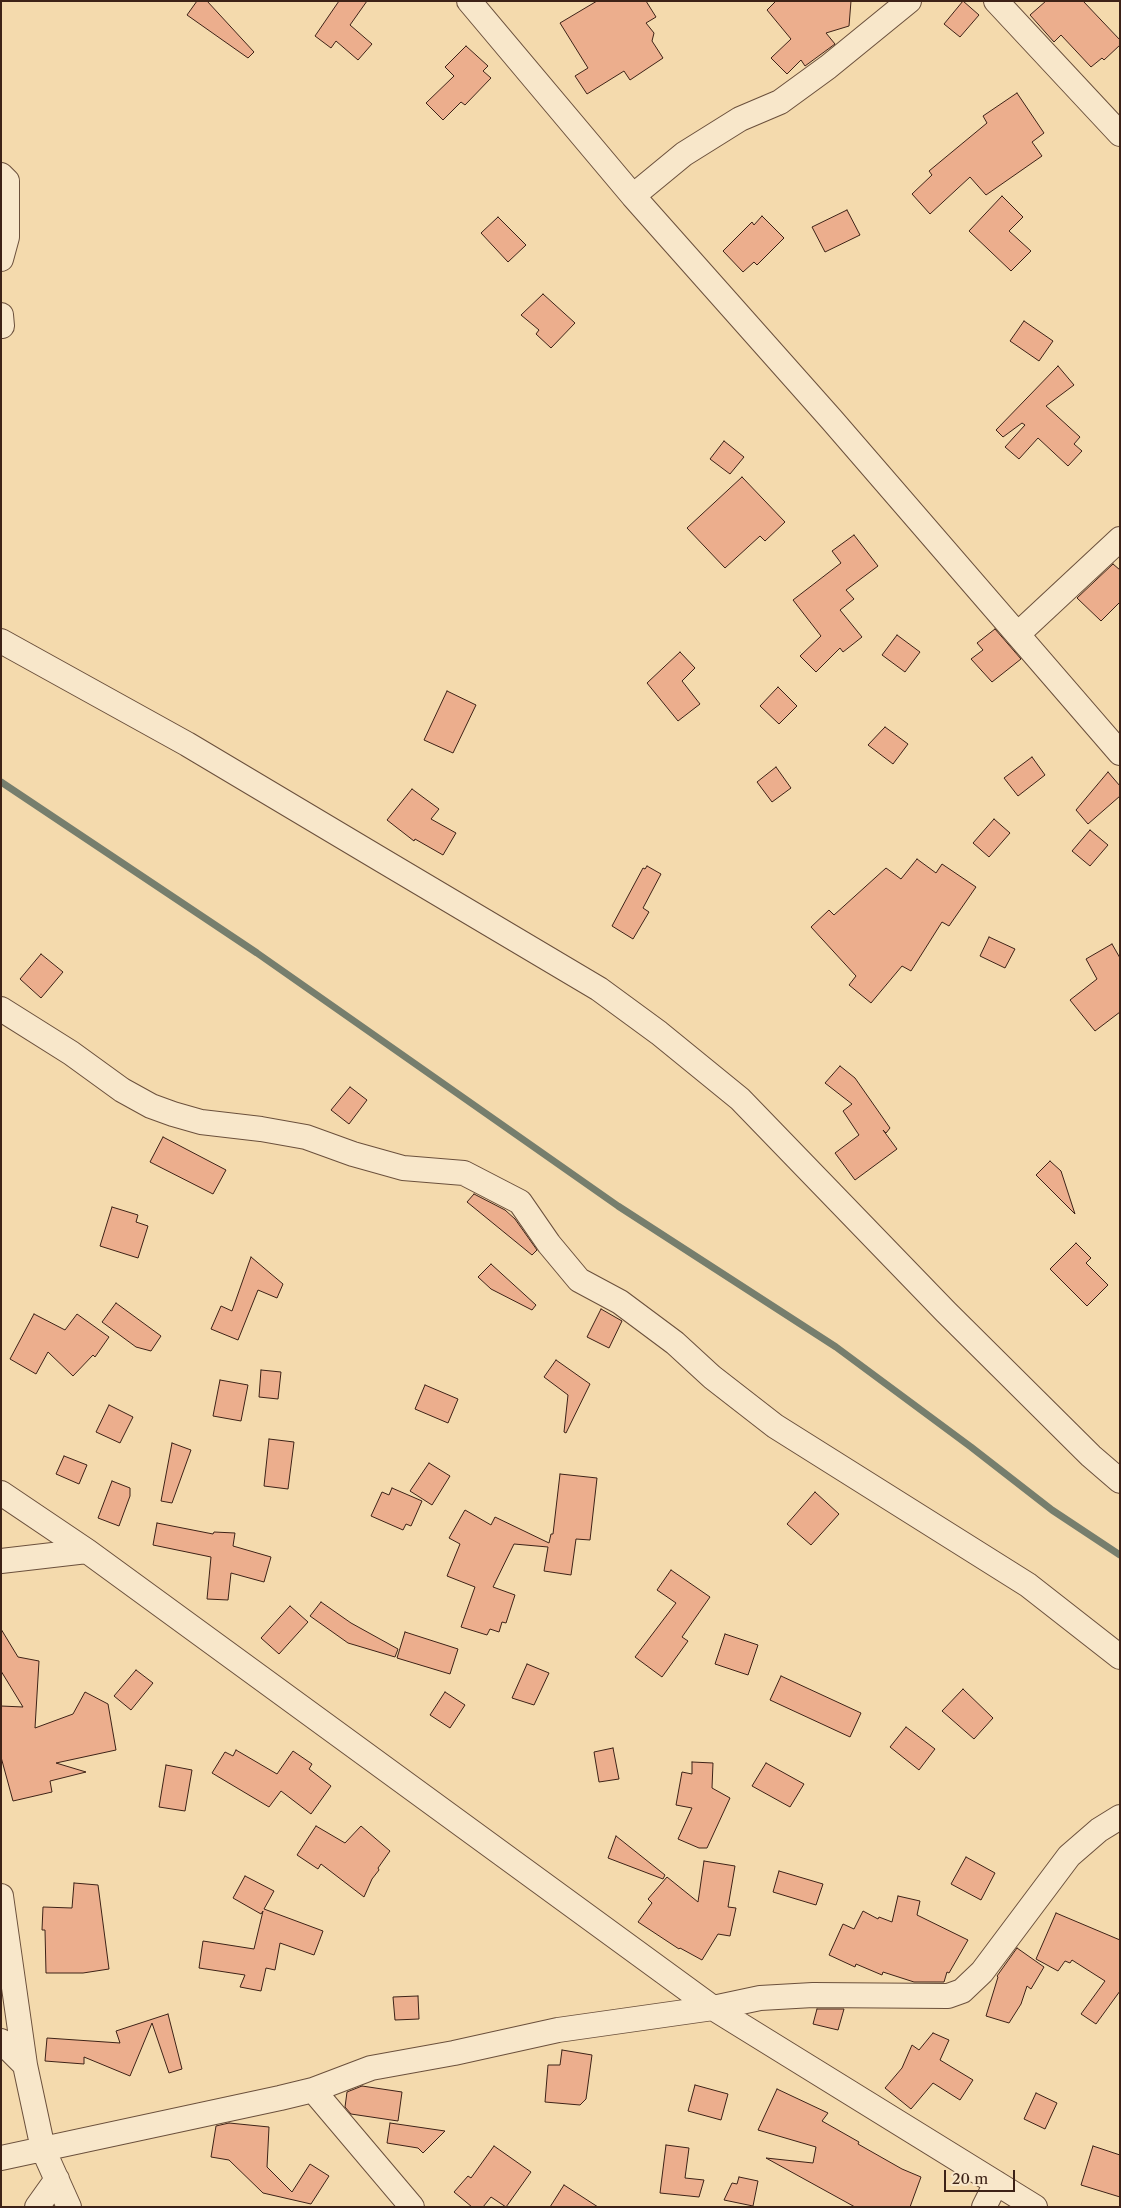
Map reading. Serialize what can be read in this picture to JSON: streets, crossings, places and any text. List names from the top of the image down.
{
  "scale_bar": "20 m"
}
